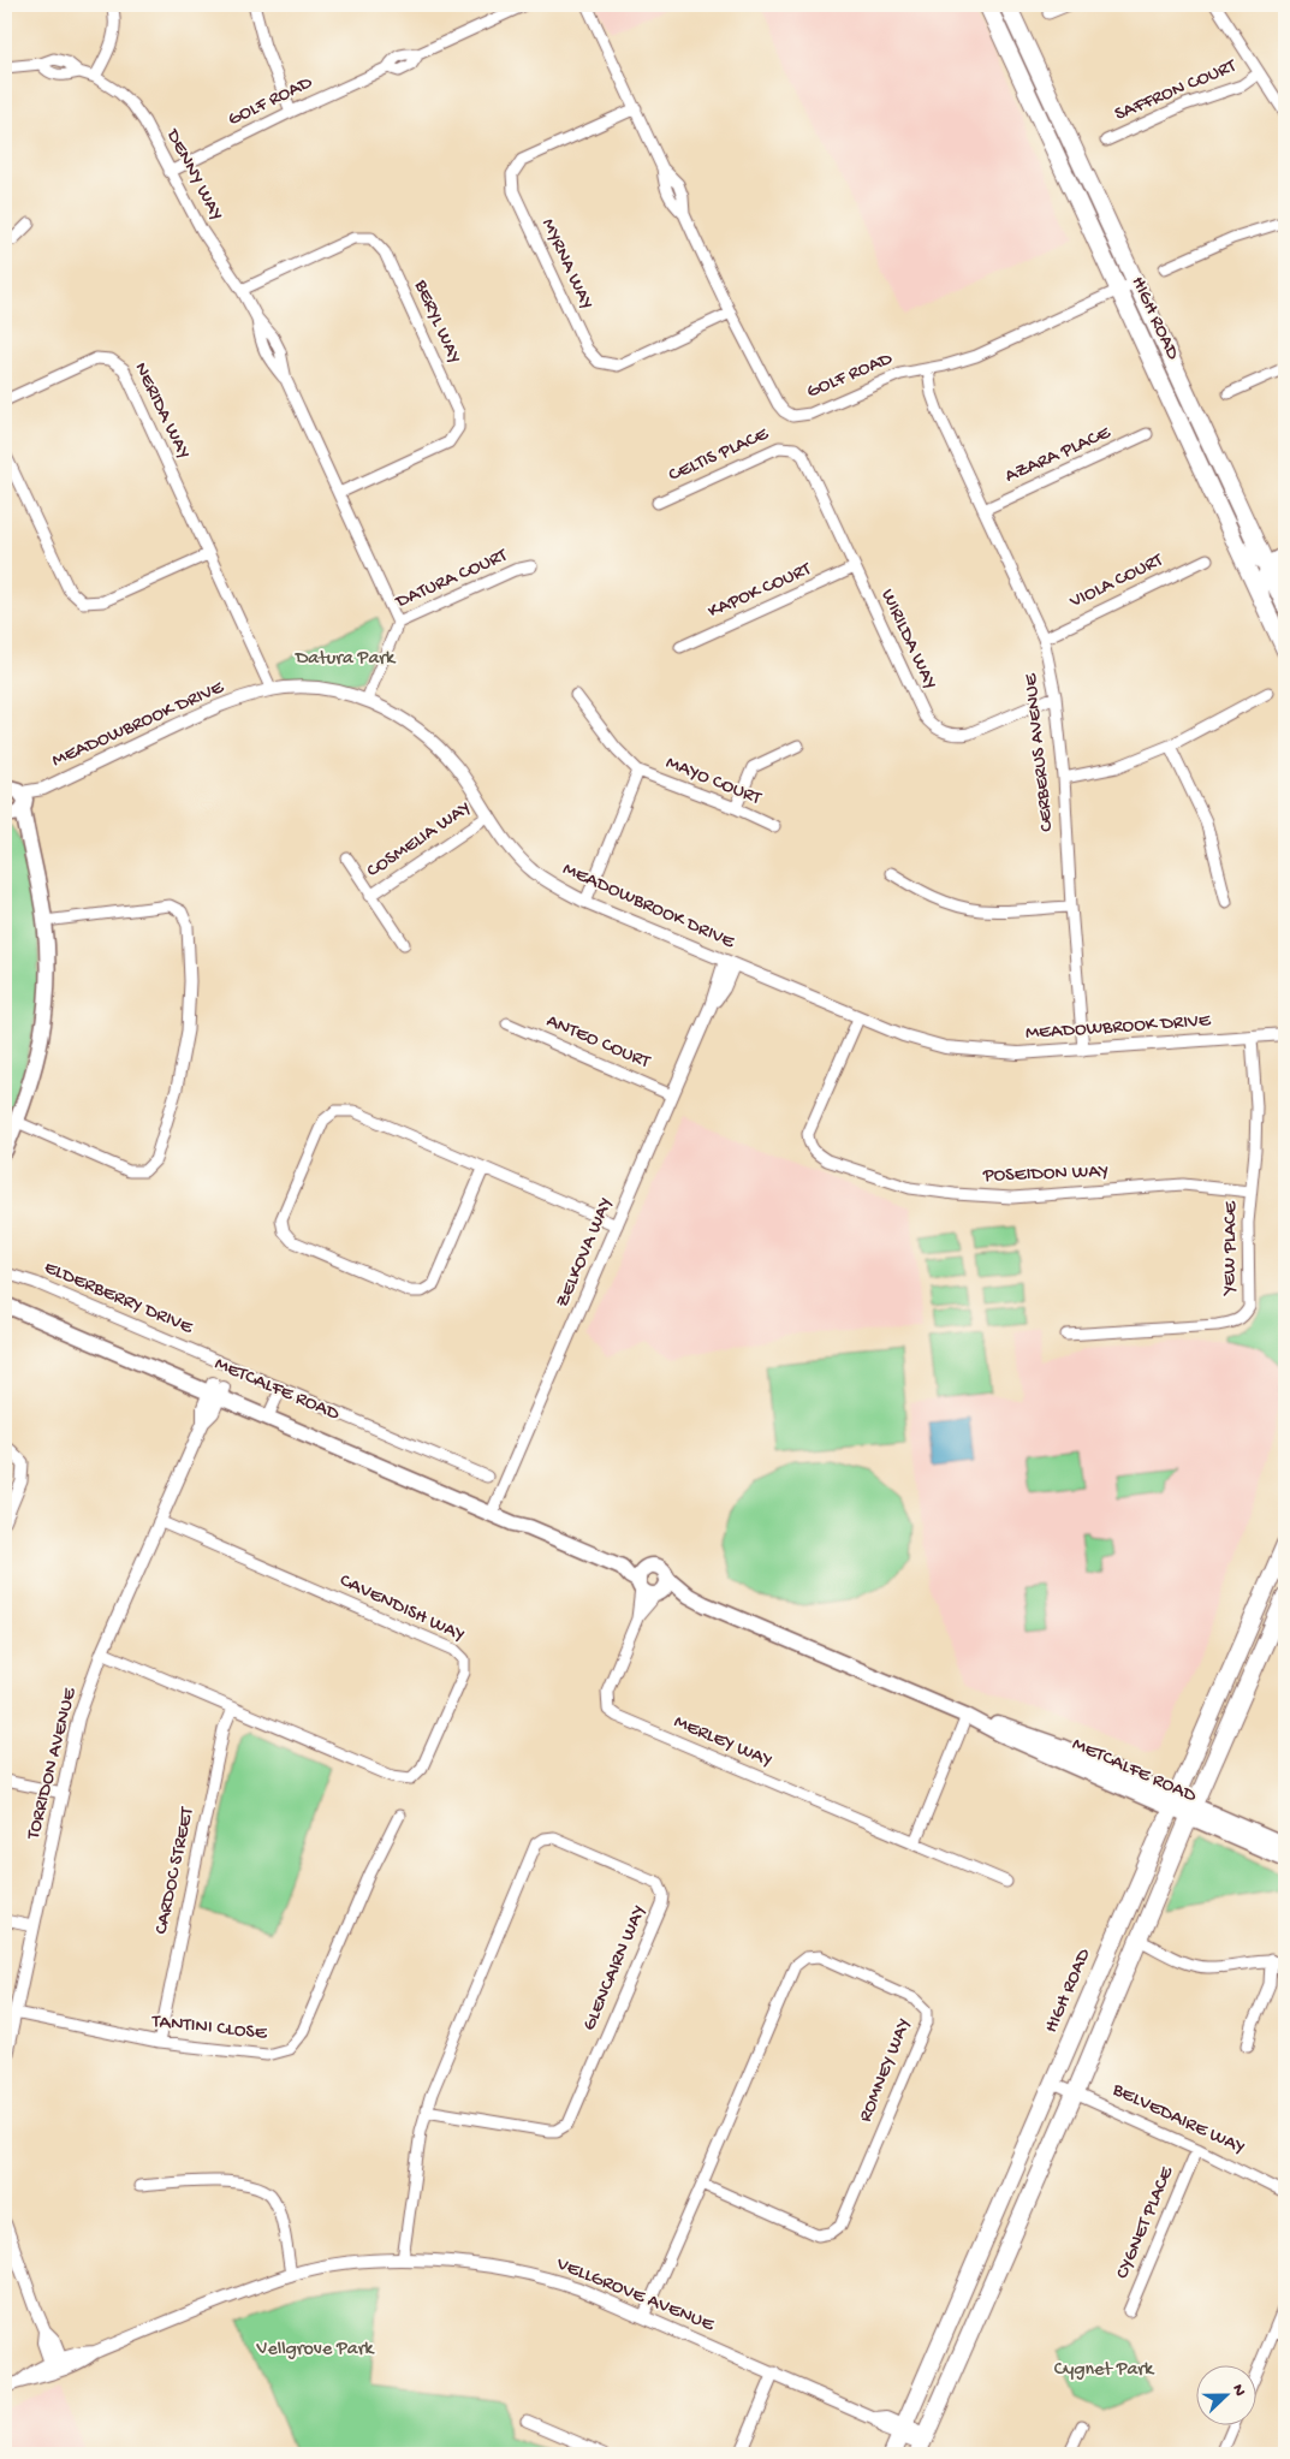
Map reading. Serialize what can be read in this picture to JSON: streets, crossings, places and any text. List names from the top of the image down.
{
  "streets": {
    "main road": ["HIGH ROAD", "METCALFE ROAD"],
    "street": [
      "SAFFRON COURT",
      "GOLF ROAD",
      "DENNY WAY",
      "MYRNA WAY",
      "BERYL WAY",
      "NERIDA WAY",
      "CELTIS PLACE",
      "AZARA PLACE",
      "DATURA COURT",
      "VIOLA COURT",
      "KAPOK COURT",
      "WIRILDA WAY",
      "MEADOWBROOK DRIVE",
      "CERBERUS AVENUE",
      "MAYO COURT",
      "COSMELIA WAY",
      "ANTEO COURT",
      "POSEIDON WAY",
      "YEW PLACE",
      "ZELKOVA WAY",
      "ELDERBERRY DRIVE",
      "CAVENDISH WAY",
      "MERLEY WAY",
      "TORRIDON AVENUE",
      "CARDOC STREET",
      "GLENCAIRN WAY",
      "TANTINI CLOSE",
      "ROMNEY WAY",
      "BELVEDAIRE WAY",
      "CYGNET PLACE",
      "VELLGROVE AVENUE"
    ]
  },
  "crossings": [
    ["GOLF ROAD", "DENNY WAY"],
    ["GOLF ROAD", "MYRNA WAY"],
    ["GOLF ROAD", "HIGH ROAD"],
    ["GOLF ROAD", "CERBERUS AVENUE"],
    ["DENNY WAY", "BERYL WAY"],
    ["DENNY WAY", "DATURA COURT"],
    ["HIGH ROAD", "METCALFE ROAD"],
    ["HIGH ROAD", "BELVEDAIRE WAY"],
    ["HIGH ROAD", "VELLGROVE AVENUE"],
    ["NERIDA WAY", "MEADOWBROOK DRIVE"],
    ["CELTIS PLACE", "WIRILDA WAY"],
    ["AZARA PLACE", "CERBERUS AVENUE"],
    ["DATURA COURT", "MEADOWBROOK DRIVE"],
    ["VIOLA COURT", "CERBERUS AVENUE"],
    ["KAPOK COURT", "WIRILDA WAY"],
    ["WIRILDA WAY", "CERBERUS AVENUE"],
    ["MEADOWBROOK DRIVE", "CERBERUS AVENUE"],
    ["MEADOWBROOK DRIVE", "MAYO COURT"],
    ["MEADOWBROOK DRIVE", "COSMELIA WAY"],
    ["MEADOWBROOK DRIVE", "POSEIDON WAY"],
    ["MEADOWBROOK DRIVE", "YEW PLACE"],
    ["MEADOWBROOK DRIVE", "ZELKOVA WAY"],
    ["ANTEO COURT", "ZELKOVA WAY"],
    ["POSEIDON WAY", "YEW PLACE"],
    ["ZELKOVA WAY", "METCALFE ROAD"],
    ["METCALFE ROAD", "MERLEY WAY"],
    ["METCALFE ROAD", "TORRIDON AVENUE"],
    ["CAVENDISH WAY", "TORRIDON AVENUE"],
    ["CAVENDISH WAY", "CARDOC STREET"],
    ["TORRIDON AVENUE", "TANTINI CLOSE"],
    ["CARDOC STREET", "TANTINI CLOSE"],
    ["GLENCAIRN WAY", "VELLGROVE AVENUE"],
    ["ROMNEY WAY", "VELLGROVE AVENUE"],
    ["BELVEDAIRE WAY", "CYGNET PLACE"]
  ],
  "parks": ["Datura Park", "Vellgrove Park", "Cygnet Park"],
  "north": "right"
}
